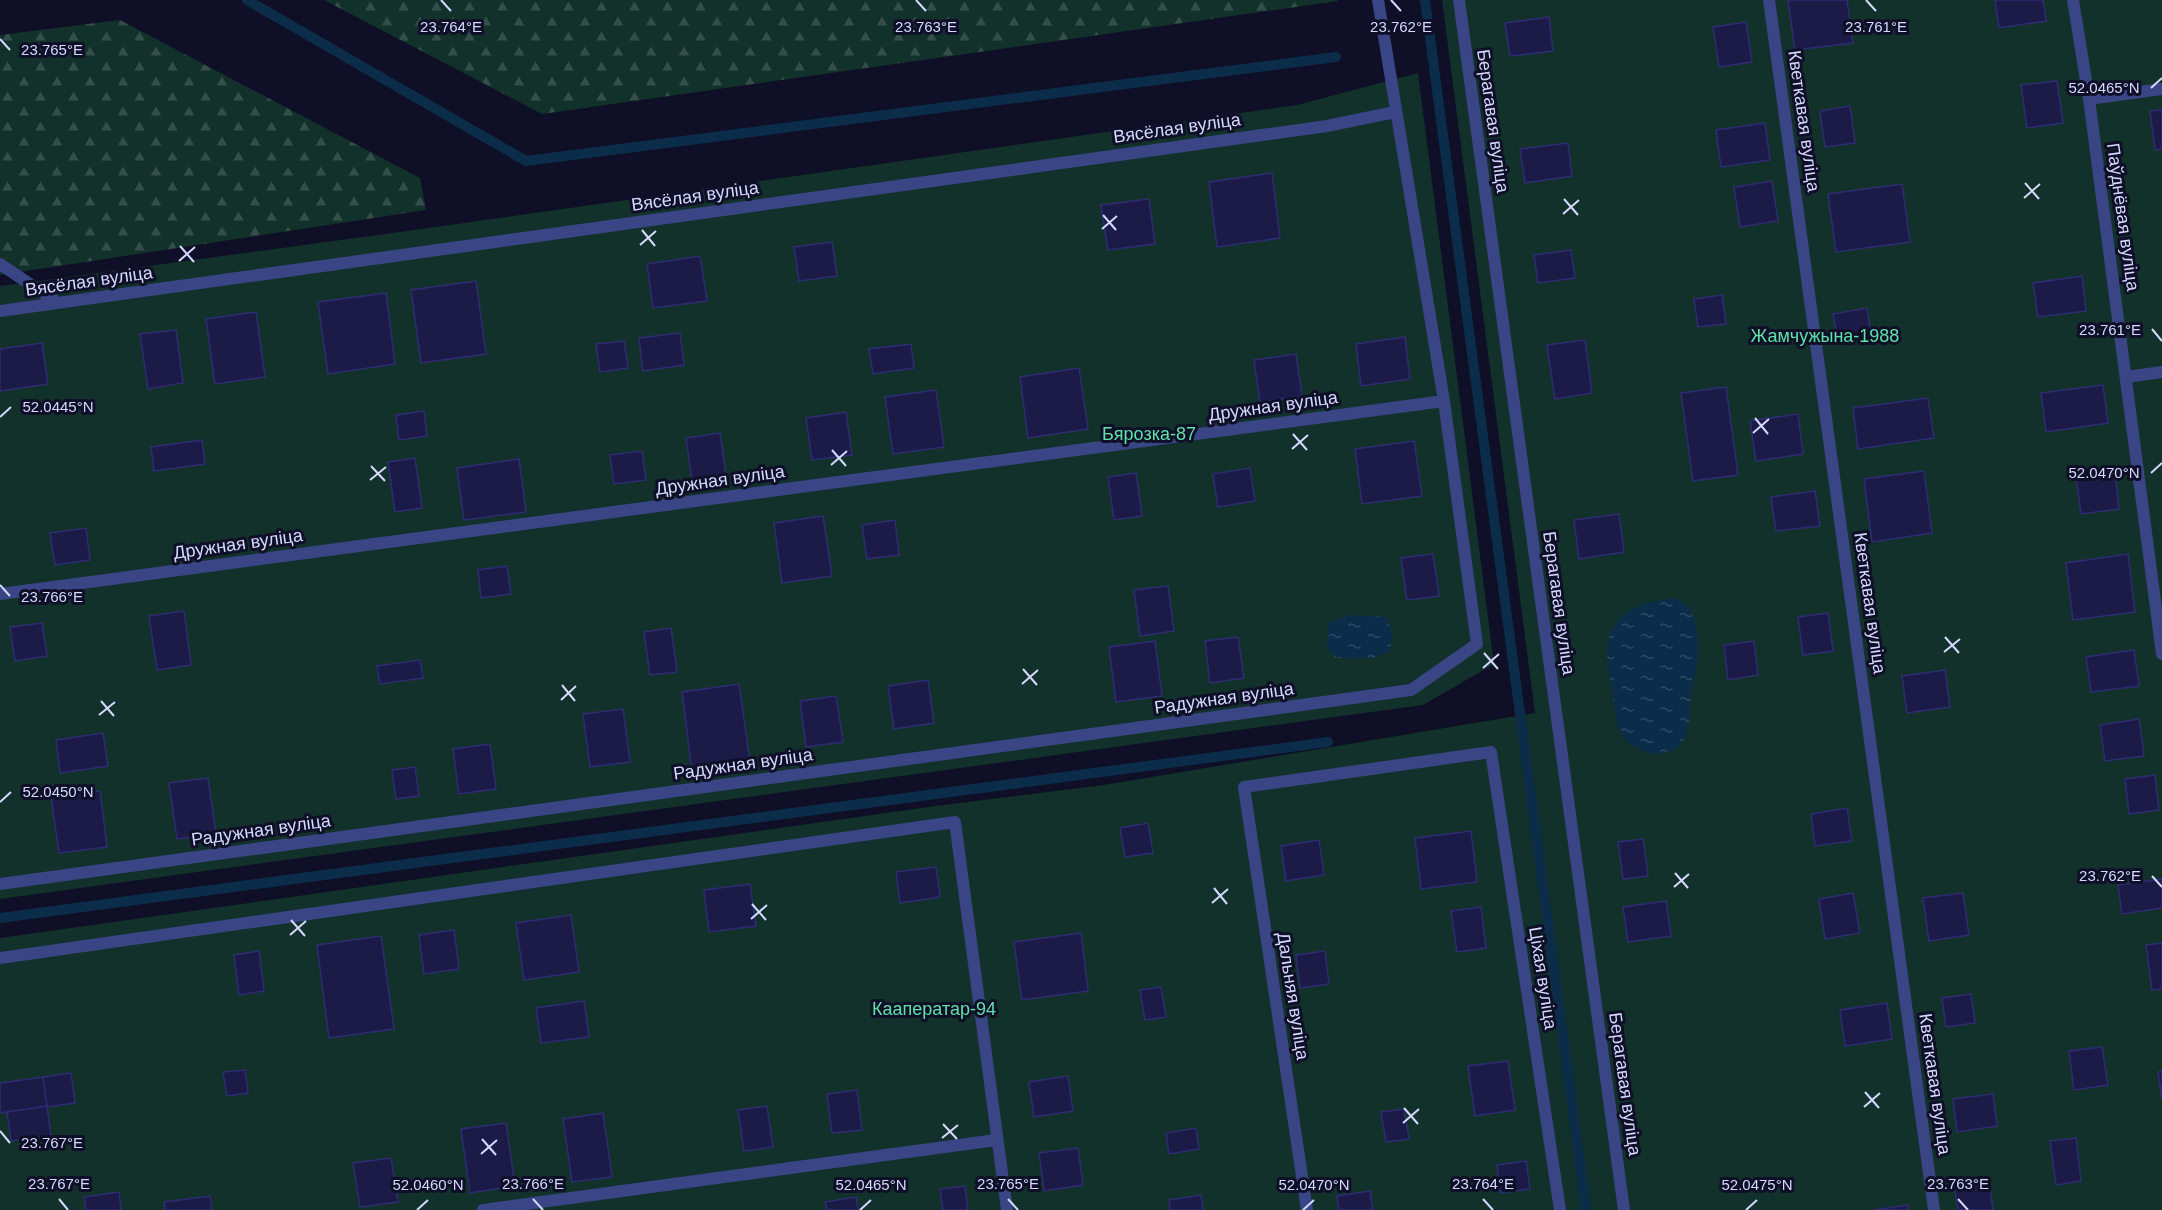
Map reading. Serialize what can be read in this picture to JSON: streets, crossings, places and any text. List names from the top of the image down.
{
  "streets": {
    "lane": [
      "Берагавая вуліца",
      "Кветкавая вуліца",
      "Вясёлая вуліца",
      "Паўднёвая вуліца",
      "Дружная вуліца",
      "Радужная вуліца",
      "Ціхая вуліца",
      "Дальняя вуліца"
    ]
  },
  "crossings": [
    ["Дружная вуліца", "Радужная вуліца"],
    ["Ціхая вуліца", "Дальняя вуліца"]
  ],
  "parks": ["Жамчужына-1988", "Бярозка-87", "Кааператар-94"],
  "coordinates": [
    "23.763°E",
    "23.764°E",
    "23.762°E",
    "23.761°E",
    "23.765°E",
    "52.0465°N",
    "52.0445°N",
    "52.0470°N",
    "23.766°E",
    "52.0450°N",
    "23.767°E",
    "52.0460°N",
    "52.0475°N"
  ]
}
